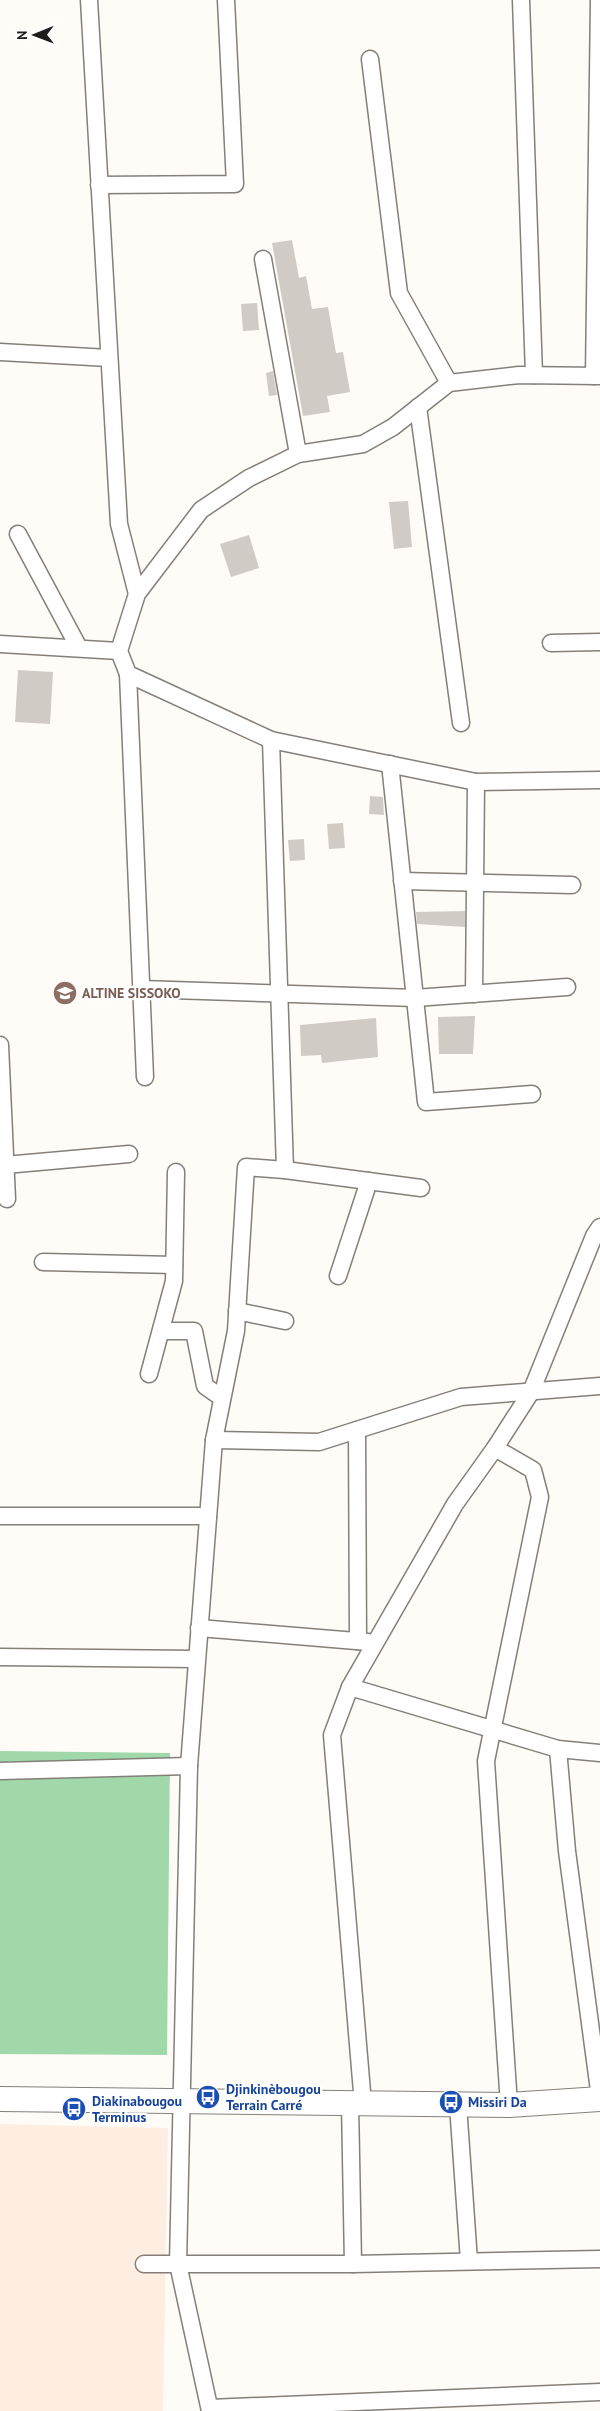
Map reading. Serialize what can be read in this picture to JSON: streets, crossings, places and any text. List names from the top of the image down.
{
  "places": {
    "school or university": ["ALTINE SISSOKO"],
    "bus stop": ["Djinkinèbougou Terrain Carré", "Missiri Da", "Diakinabougou Terminus"]
  },
  "north": "left"
}
